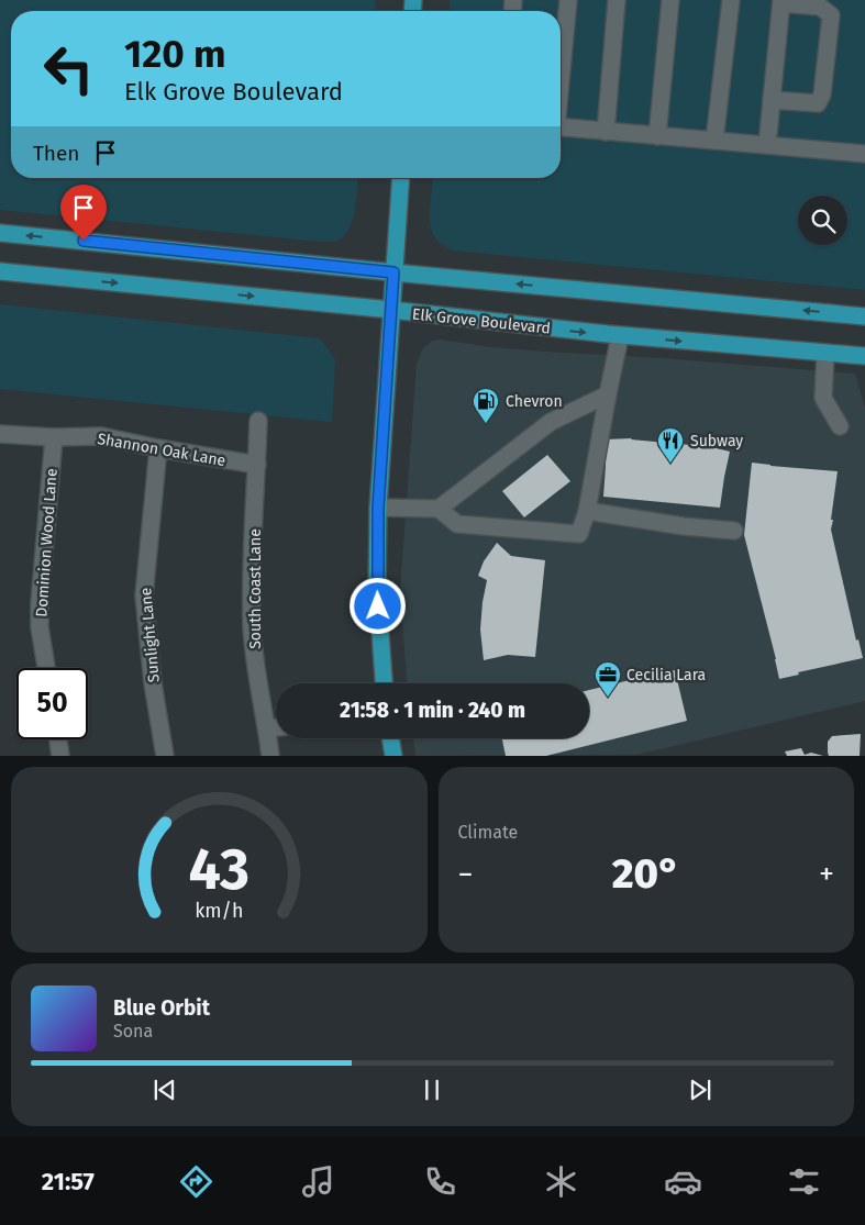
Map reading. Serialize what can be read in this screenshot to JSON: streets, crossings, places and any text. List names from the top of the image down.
{
  "streets": {
    "main road": ["Elk Grove Boulevard"],
    "street": [
      "Shannon Oak Lane",
      "Dominion Wood Lane",
      "South Coast Lane",
      "Sunlight Lane"
    ]
  },
  "crossings": [
    ["Shannon Oak Lane", "Dominion Wood Lane"],
    ["Shannon Oak Lane", "South Coast Lane"],
    ["Shannon Oak Lane", "Sunlight Lane"]
  ],
  "places": {
    "fuel station": ["Chevron"],
    "restaurant": ["Subway"],
    "office": ["Cecilia Lara"]
  },
  "page": {
    "turn": ["120 m", "Elk Grove Boulevard"],
    "then": "Then",
    "limit": "50",
    "trip": "21:58 · 1 min · 240 m",
    "tile": "Climate",
    "heat": ["−", "20°", "+"],
    "song": ["Blue Orbit", "Sona"],
    "tabs": "21:57",
    "gauge": ["43", "km/h"]
  }
}
